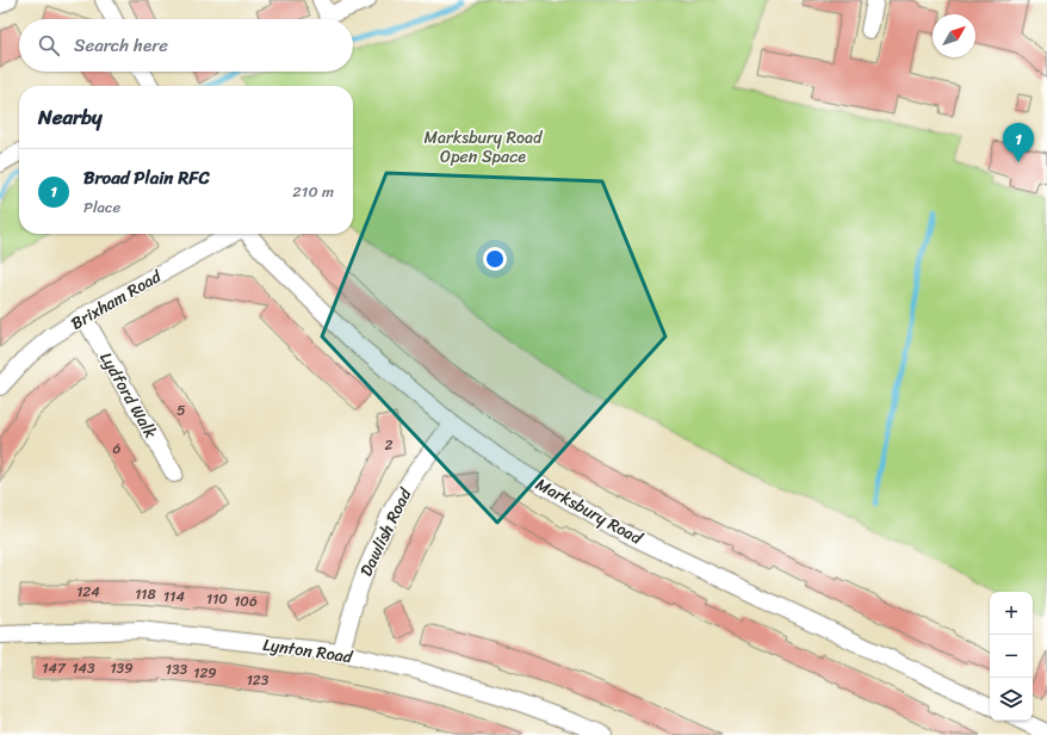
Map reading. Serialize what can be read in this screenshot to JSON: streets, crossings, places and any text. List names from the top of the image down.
{
  "streets": {
    "street": [
      "Brixham Road",
      "Lydford Walk",
      "Marksbury Road",
      "Dawlish Road",
      "Lynton Road"
    ]
  },
  "crossings": [
    ["Brixham Road", "Lydford Walk"],
    ["Marksbury Road", "Dawlish Road"],
    ["Dawlish Road", "Lynton Road"]
  ],
  "parks": ["Marksbury Road Open Space"],
  "house_numbers": [
    "5",
    "2",
    "6",
    "124",
    "118",
    "114",
    "110",
    "106",
    "147",
    "143",
    "139",
    "133",
    "129",
    "123"
  ],
  "north": "top right",
  "page": {
    "search": "Search here",
    "heading": "Nearby",
    "pins": "1",
    "list": [
      {
        "mark": "1",
        "name": "Broad Plain RFC",
        "note": "Place",
        "value": "210 m"
      }
    ],
    "map_buttons": ["+", "−"]
  }
}
